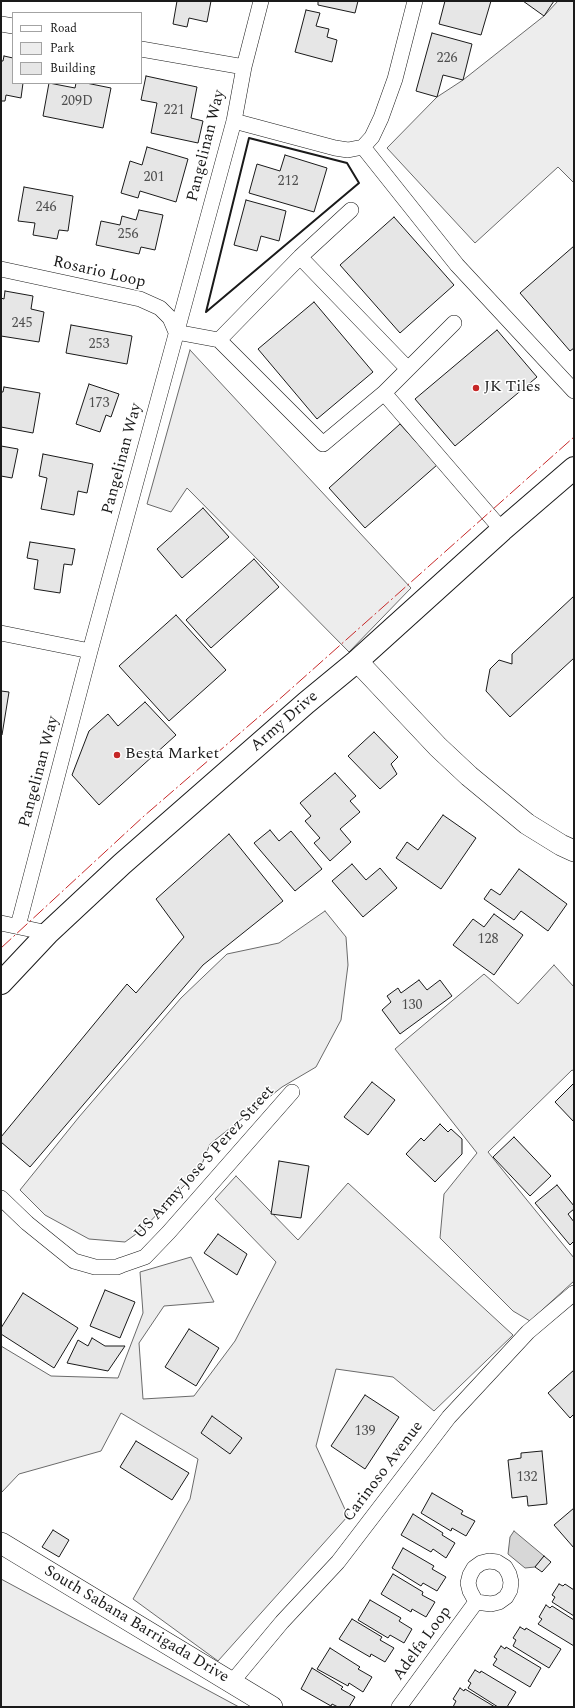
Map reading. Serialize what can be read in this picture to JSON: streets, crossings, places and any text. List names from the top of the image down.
{
  "streets": {
    "main road": ["Army Drive", "South Sabana Barrigada Drive"],
    "street": [
      "Pangelinan Way",
      "Rosario Loop",
      "US Army Jose S Perez Street",
      "Carinoso Avenue",
      "Adelfa Loop"
    ]
  },
  "crossings": [
    ["Pangelinan Way", "Rosario Loop"],
    ["Carinoso Avenue", "South Sabana Barrigada Drive"]
  ],
  "places": ["JK Tiles", "Besta Market"],
  "house_numbers": [
    "226",
    "209D",
    "221",
    "201",
    "212",
    "246",
    "256",
    "245",
    "253",
    "173",
    "128",
    "130",
    "139",
    "132"
  ],
  "legend": ["Road", "Park", "Building"]
}
